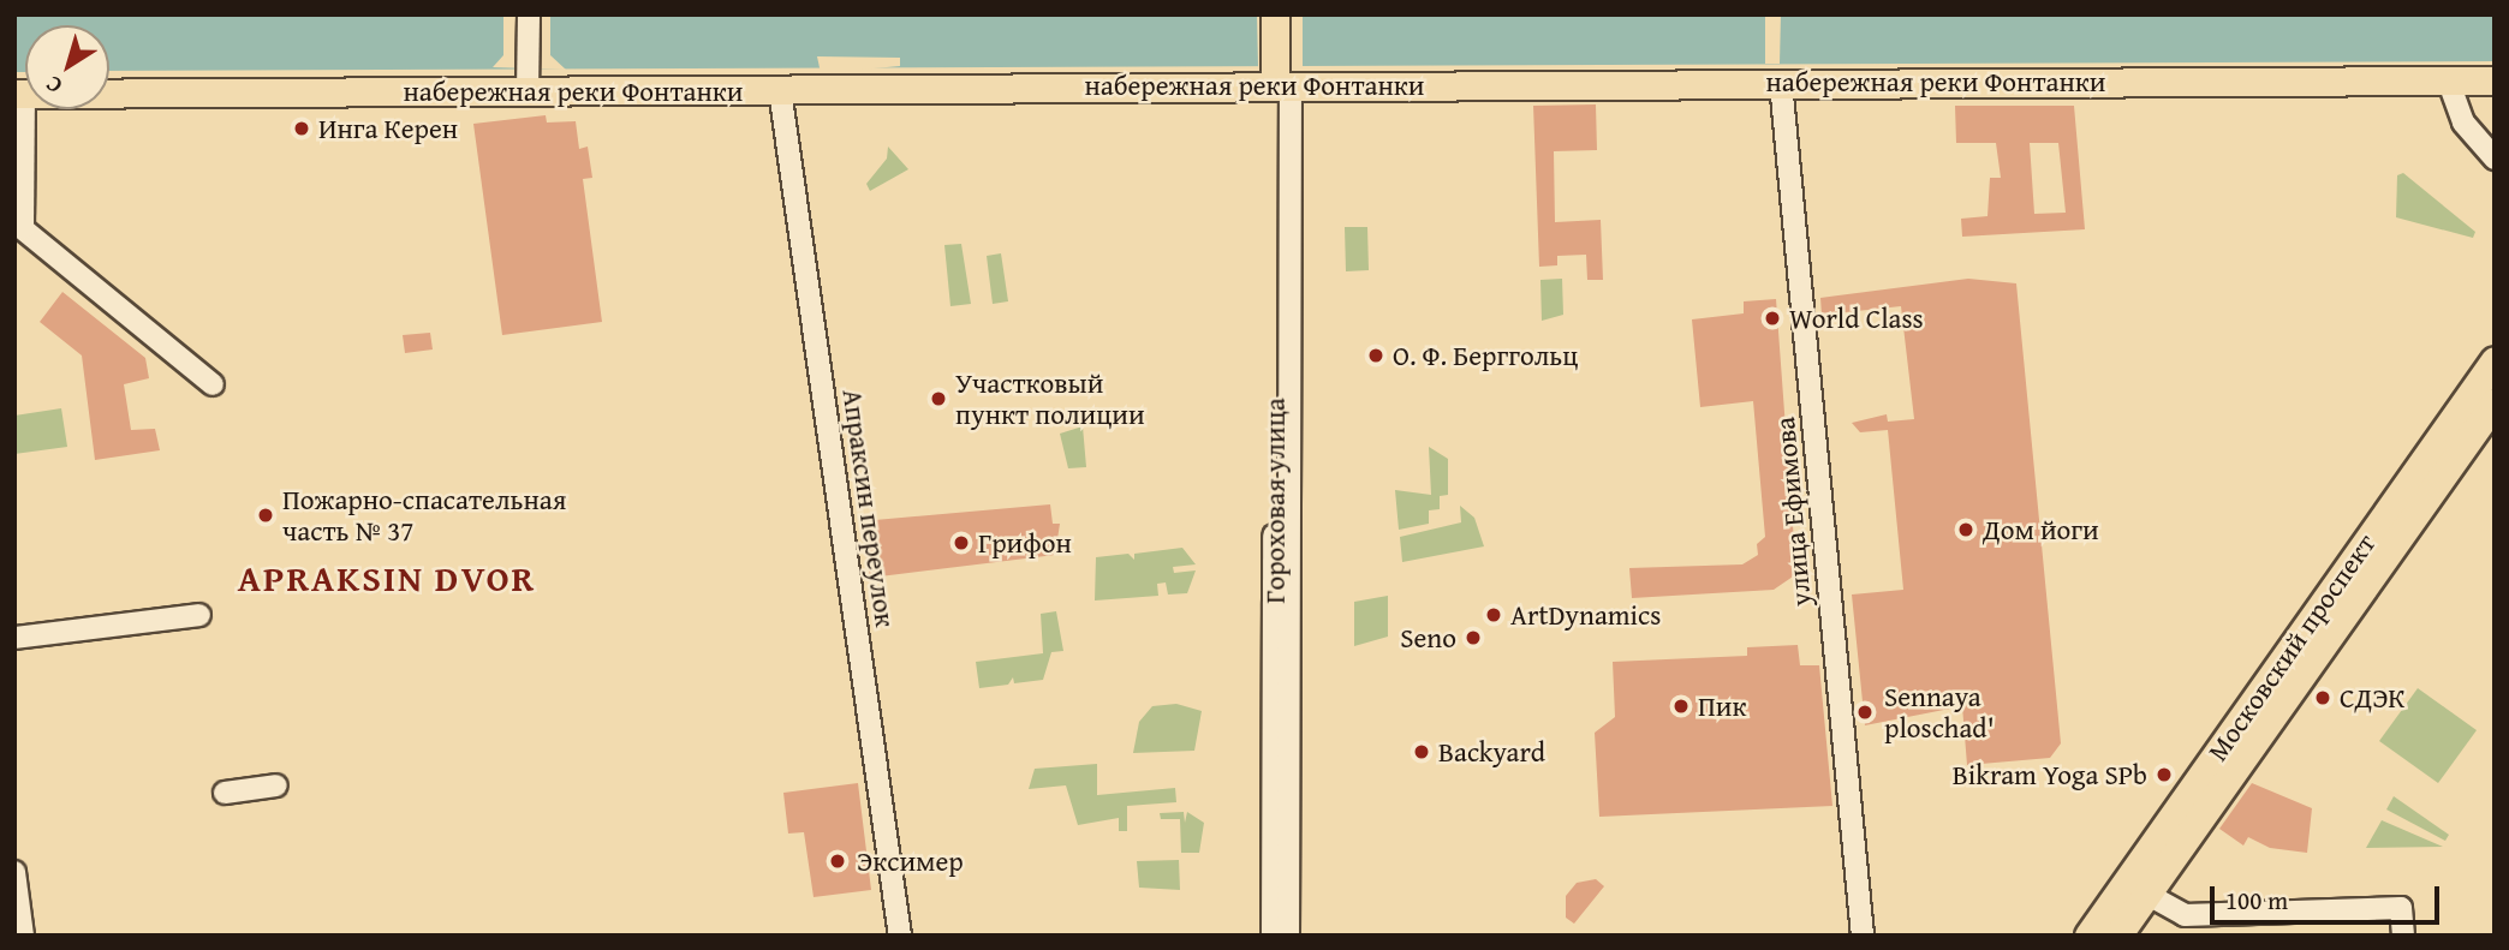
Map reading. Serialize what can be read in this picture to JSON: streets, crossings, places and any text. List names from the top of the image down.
{
  "streets": {
    "main road": ["набережная реки Фонтанки", "Московский проспект"],
    "street": ["Гороховая улица", "Апраксин переулок", "улица Ефимова"]
  },
  "crossings": [
    ["набережная реки Фонтанки", "Гороховая улица"],
    ["набережная реки Фонтанки", "Апраксин переулок"],
    ["набережная реки Фонтанки", "улица Ефимова"]
  ],
  "districts": ["APRAKSIN DVOR"],
  "places": [
    "Инга Керен",
    "World Class",
    "О. Ф. Берггольц",
    "Участковый пункт полиции",
    "Пожарно-спасательная часть № 37",
    "Дом йоги",
    "Грифон",
    "ArtDynamics",
    "Seno",
    "СДЭК",
    "Пик",
    "Sennaya ploschad'",
    "Backyard",
    "Bikram Yoga SPb",
    "Эксимер"
  ],
  "scale_bar": "100 m",
  "north": "bottom left"
}
